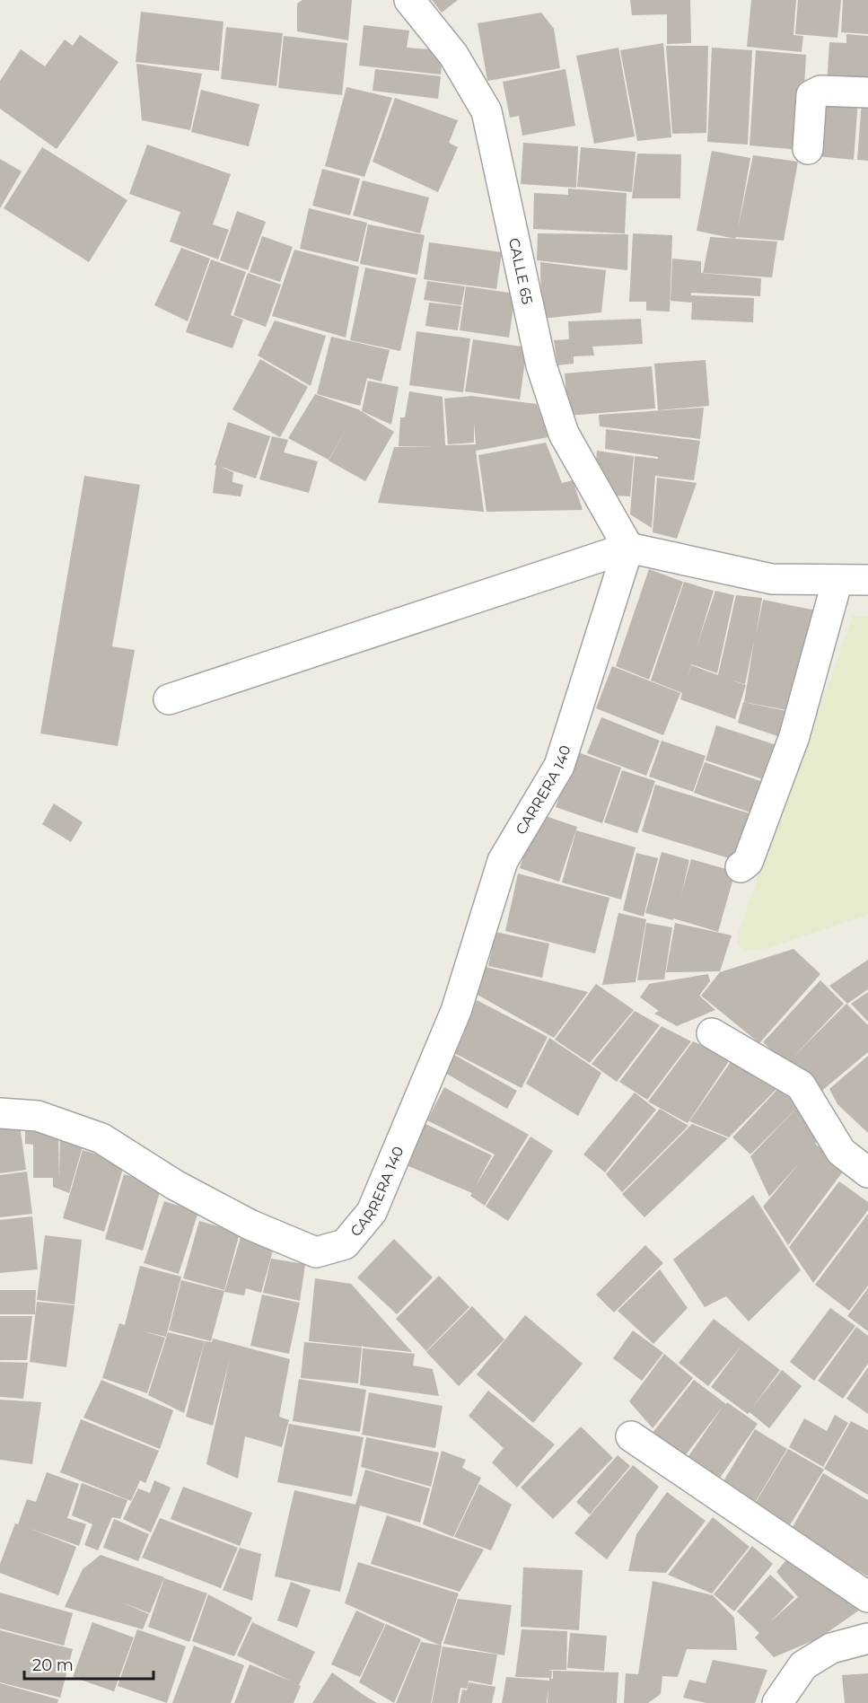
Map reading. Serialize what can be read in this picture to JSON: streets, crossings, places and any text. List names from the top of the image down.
{
  "streets": {
    "street": ["CALLE 65", "CARRERA 140"]
  },
  "crossings": [
    ["CALLE 65", "CARRERA 140"]
  ],
  "scale_bar": "20 m"
}
